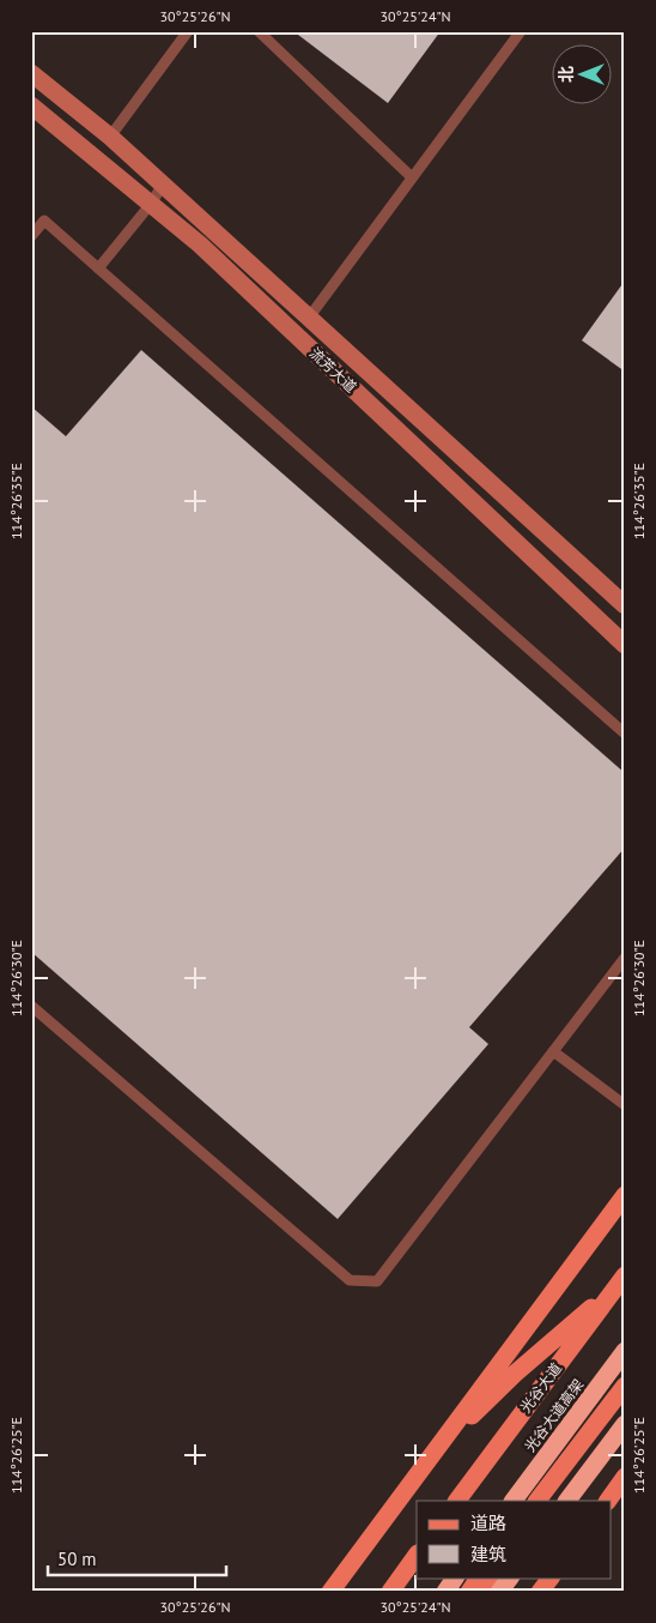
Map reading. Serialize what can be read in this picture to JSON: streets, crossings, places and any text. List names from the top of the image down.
{
  "streets": {
    "highway": ["光谷大道高架"],
    "main road": ["流芳大道", "光谷大道"]
  },
  "legend": ["道路", "建筑"],
  "scale_bar": "50 m",
  "north": "left",
  "coordinates": [
    "30°25'26\"N",
    "30°25'24\"N",
    "114°26'35\"E",
    "114°26'30\"E",
    "114°26'25\"E"
  ]
}
